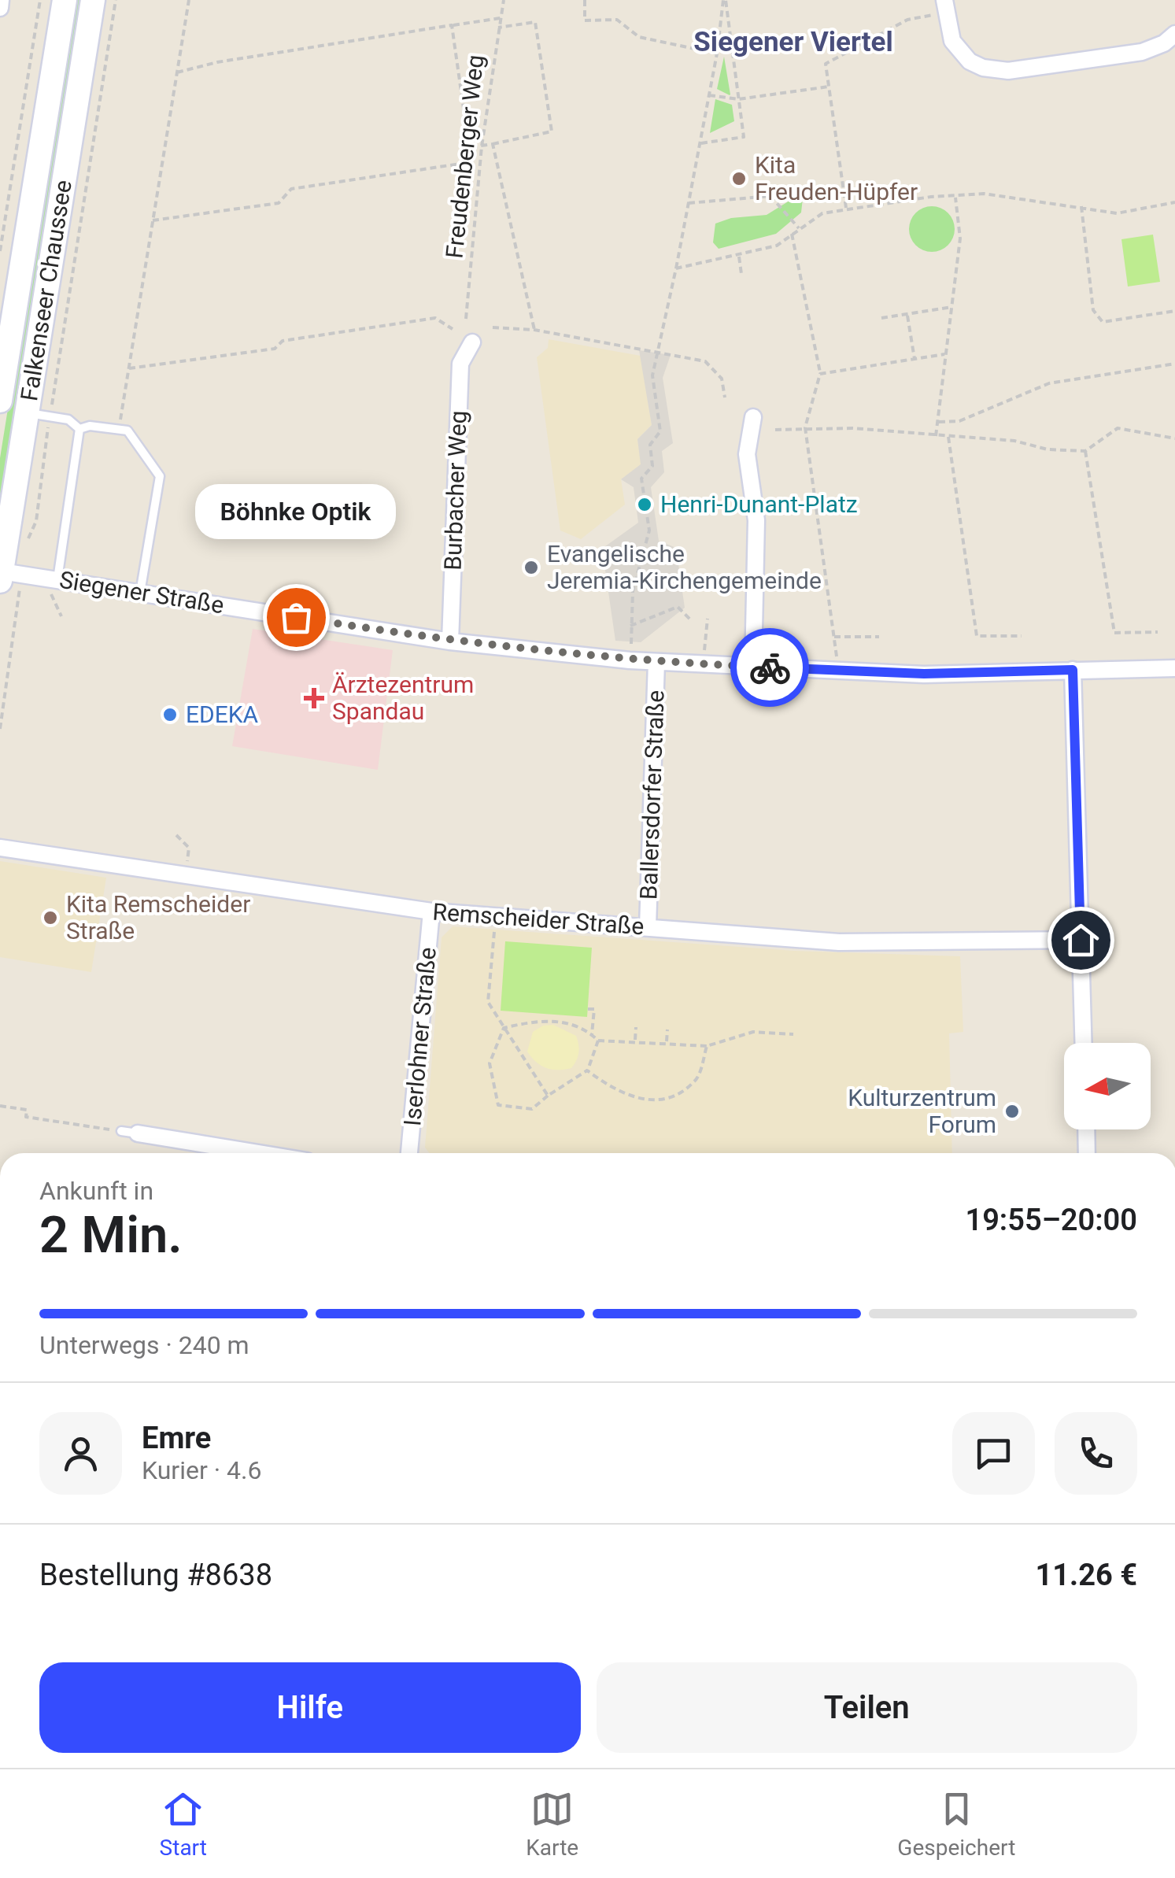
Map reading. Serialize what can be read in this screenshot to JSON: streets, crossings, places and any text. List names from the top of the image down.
{
  "streets": {
    "main road": ["Falkenseer Chaussee"],
    "street": [
      "Burbacher Weg",
      "Siegener Straße",
      "Ballersdorfer Straße",
      "Remscheider Straße",
      "Iserlohner Straße"
    ],
    "path": ["Freudenberger Weg"]
  },
  "crossings": [
    ["Falkenseer Chaussee", "Siegener Straße"],
    ["Burbacher Weg", "Siegener Straße"],
    ["Siegener Straße", "Ballersdorfer Straße"],
    ["Ballersdorfer Straße", "Remscheider Straße"],
    ["Remscheider Straße", "Iserlohner Straße"]
  ],
  "districts": ["Siegener Viertel"],
  "places": {
    "other": [
      "Kita Freuden-Hüpfer",
      "Henri-Dunant-Platz",
      "Evangelische Jeremia-Kirchengemeinde",
      "Böhnke Optik",
      "EDEKA",
      "Kita Remscheider Straße",
      "Kulturzentrum Forum"
    ],
    "health": ["Ärztezentrum Spandau"]
  },
  "north": "left",
  "page": {
    "bubble": "Böhnke Optik",
    "heading": ["2 Min.", "Ankunft in", "19:55–20:00"],
    "panel": [
      "Emre",
      "Kurier · 4.6",
      "Bestellung #8638",
      "11.26 €"
    ],
    "bar": "Unterwegs · 240 m",
    "buttons": ["Hilfe", "Teilen"],
    "tabs": ["Start", "Karte", "Gespeichert"]
  }
}
